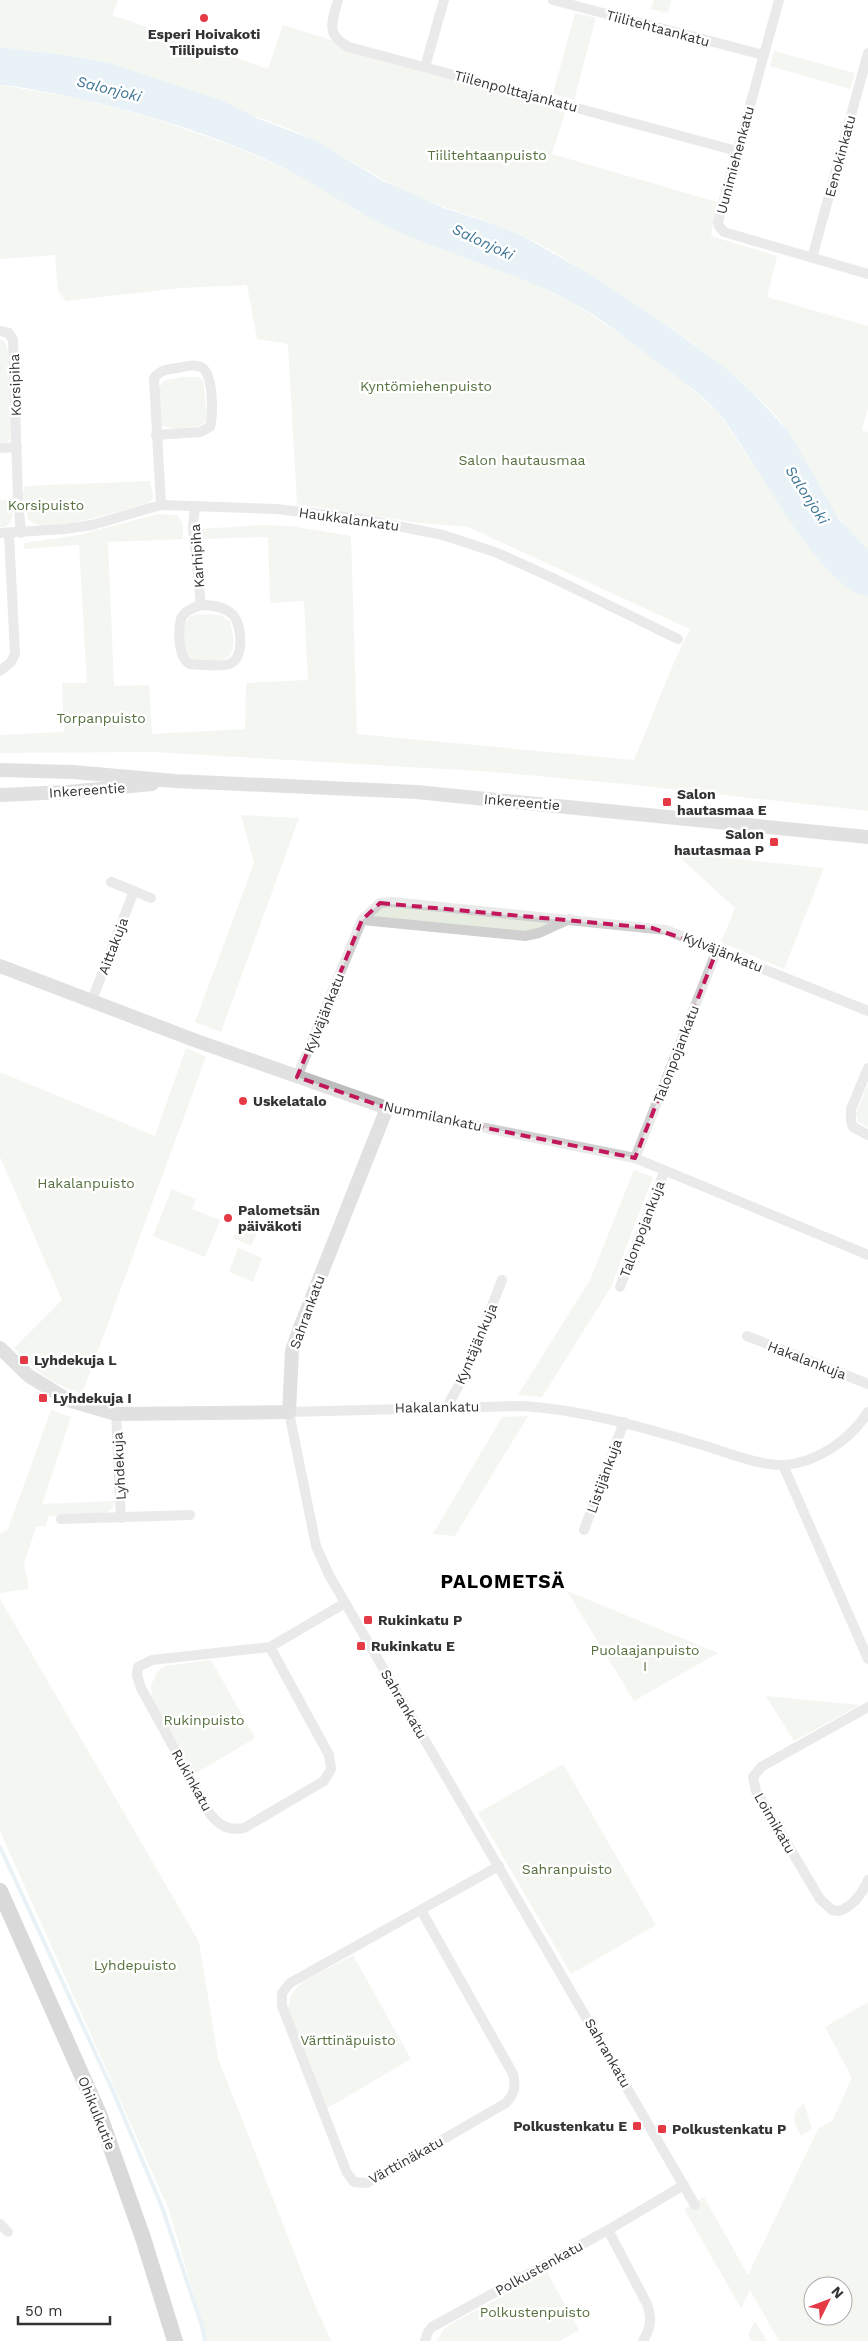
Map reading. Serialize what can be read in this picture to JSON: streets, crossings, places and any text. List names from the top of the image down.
{
  "streets": {
    "main road": ["Ohikulkutie"],
    "street": [
      "Tiilitehtaankatu",
      "Tiilenpolttajankatu",
      "Eenokinkatu",
      "Uunimiehenkatu",
      "Korsipiha",
      "Haukkalankatu",
      "Karhipiha",
      "Inkereentie",
      "Aittakuja",
      "Kylväjänkatu",
      "Talonpojankatu",
      "Nummilankatu",
      "Talonpojankuja",
      "Sahrankatu",
      "Kyntäjänkuja",
      "Hakalankuja",
      "Hakalankatu",
      "Lyhdekuja",
      "Listijänkuja",
      "Rukinkatu",
      "Loimikatu",
      "Värttinäkatu",
      "Polkustenkatu"
    ]
  },
  "crossings": [
    ["Tiilitehtaankatu", "Uunimiehenkatu"],
    ["Tiilenpolttajankatu", "Uunimiehenkatu"],
    ["Eenokinkatu", "Uunimiehenkatu"],
    ["Korsipiha", "Haukkalankatu"],
    ["Haukkalankatu", "Karhipiha"],
    ["Aittakuja", "Nummilankatu"],
    ["Kylväjänkatu", "Talonpojankatu"],
    ["Kylväjänkatu", "Nummilankatu"],
    ["Talonpojankatu", "Nummilankatu"],
    ["Nummilankatu", "Talonpojankuja"],
    ["Nummilankatu", "Sahrankatu"],
    ["Sahrankatu", "Hakalankatu"],
    ["Sahrankatu", "Rukinkatu"],
    ["Sahrankatu", "Värttinäkatu"],
    ["Sahrankatu", "Polkustenkatu"],
    ["Kyntäjänkuja", "Hakalankatu"],
    ["Hakalankatu", "Lyhdekuja"],
    ["Hakalankatu", "Listijänkuja"]
  ],
  "districts": ["PALOMETSÄ"],
  "water": ["Salonjoki"],
  "parks": [
    "Tiilitehtaanpuisto",
    "Kyntömiehenpuisto",
    "Salon hautausmaa",
    "Korsipuisto",
    "Torpanpuisto",
    "Hakalanpuisto",
    "Puolaajanpuisto I",
    "Rukinpuisto",
    "Sahranpuisto",
    "Lyhdepuisto",
    "Värttinäpuisto",
    "Polkustenpuisto"
  ],
  "places": {
    "other": ["Esperi Hoivakoti Tiilipuisto", "Uskelatalo", "Palometsän päiväkoti"],
    "transit": [
      "Salon hautasmaa E",
      "Salon hautasmaa P",
      "Lyhdekuja L",
      "Lyhdekuja I",
      "Rukinkatu P",
      "Rukinkatu E",
      "Polkustenkatu E",
      "Polkustenkatu P"
    ]
  },
  "scale_bar": "50 m",
  "north": "top right"
}
